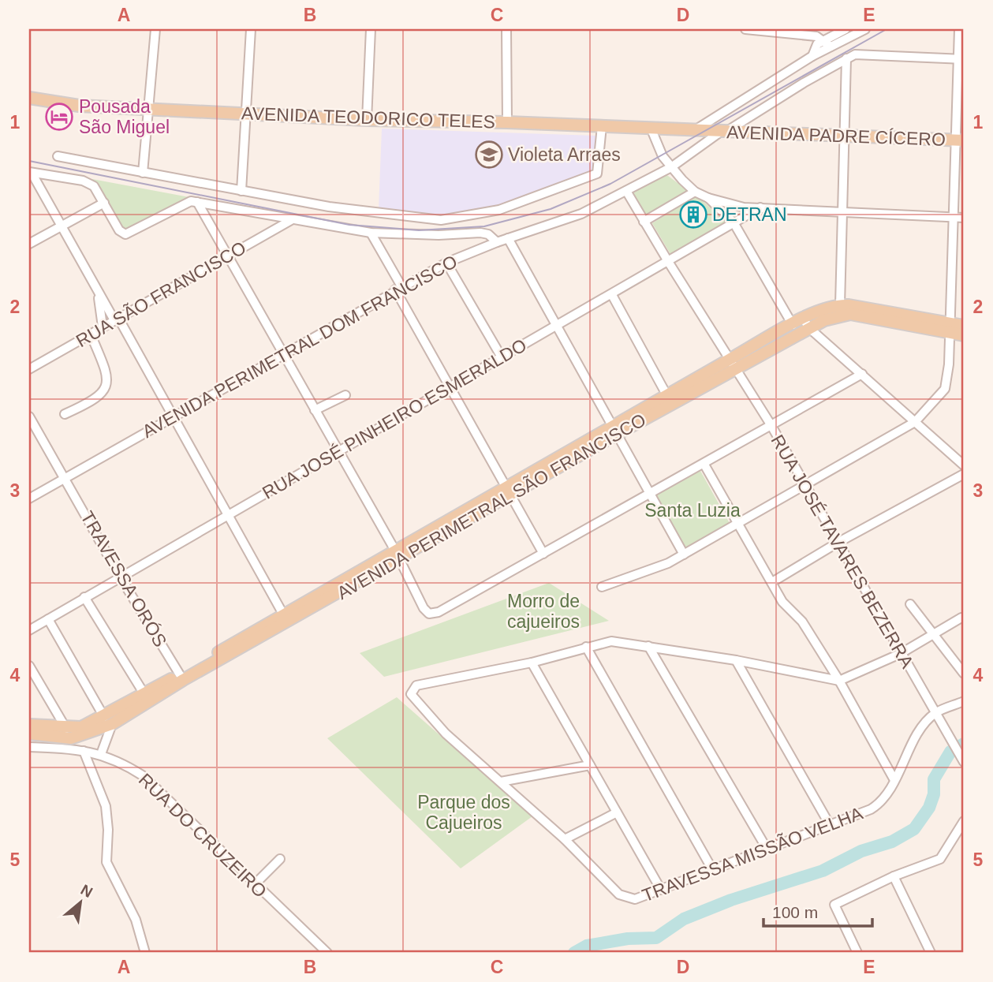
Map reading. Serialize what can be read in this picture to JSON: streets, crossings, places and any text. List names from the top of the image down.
{
  "streets": {
    "main road": ["AVENIDA TEODORICO TELES", "AVENIDA PADRE CÍCERO", "AVENIDA PERIMETRAL SÃO FRANCISCO"],
    "street": [
      "RUA SÃO FRANCISCO",
      "AVENIDA PERIMETRAL DOM FRANCISCO",
      "RUA JOSÉ PINHEIRO ESMERALDO",
      "RUA JOSÉ TAVARES BEZERRA",
      "TRAVESSA ORÓS",
      "RUA DO CRUZEIRO",
      "TRAVESSA MISSÃO VELHA"
    ]
  },
  "crossings": [
    ["AVENIDA TEODORICO TELES", "AVENIDA PADRE CÍCERO"],
    ["AVENIDA PADRE CÍCERO", "AVENIDA PERIMETRAL DOM FRANCISCO"],
    ["AVENIDA PERIMETRAL DOM FRANCISCO", "RUA JOSÉ TAVARES BEZERRA"],
    ["AVENIDA PERIMETRAL DOM FRANCISCO", "TRAVESSA ORÓS"],
    ["RUA JOSÉ PINHEIRO ESMERALDO", "RUA JOSÉ TAVARES BEZERRA"],
    ["RUA JOSÉ PINHEIRO ESMERALDO", "TRAVESSA ORÓS"],
    ["AVENIDA PERIMETRAL SÃO FRANCISCO", "RUA JOSÉ TAVARES BEZERRA"],
    ["AVENIDA PERIMETRAL SÃO FRANCISCO", "TRAVESSA ORÓS"],
    ["RUA JOSÉ TAVARES BEZERRA", "TRAVESSA MISSÃO VELHA"]
  ],
  "parks": ["Santa Luzia", "Morro de cajueiros", "Parque dos Cajueiros"],
  "places": {
    "hotel": ["Pousada São Miguel"],
    "school or university": ["Violeta Arraes"],
    "building": ["DETRAN"]
  },
  "scale_bar": "100 m",
  "north": "top right",
  "grid": {
    "columns": [
      "A",
      "B",
      "C",
      "D",
      "E"
    ],
    "rows": [
      "1",
      "2",
      "3",
      "4",
      "5"
    ]
  }
}
